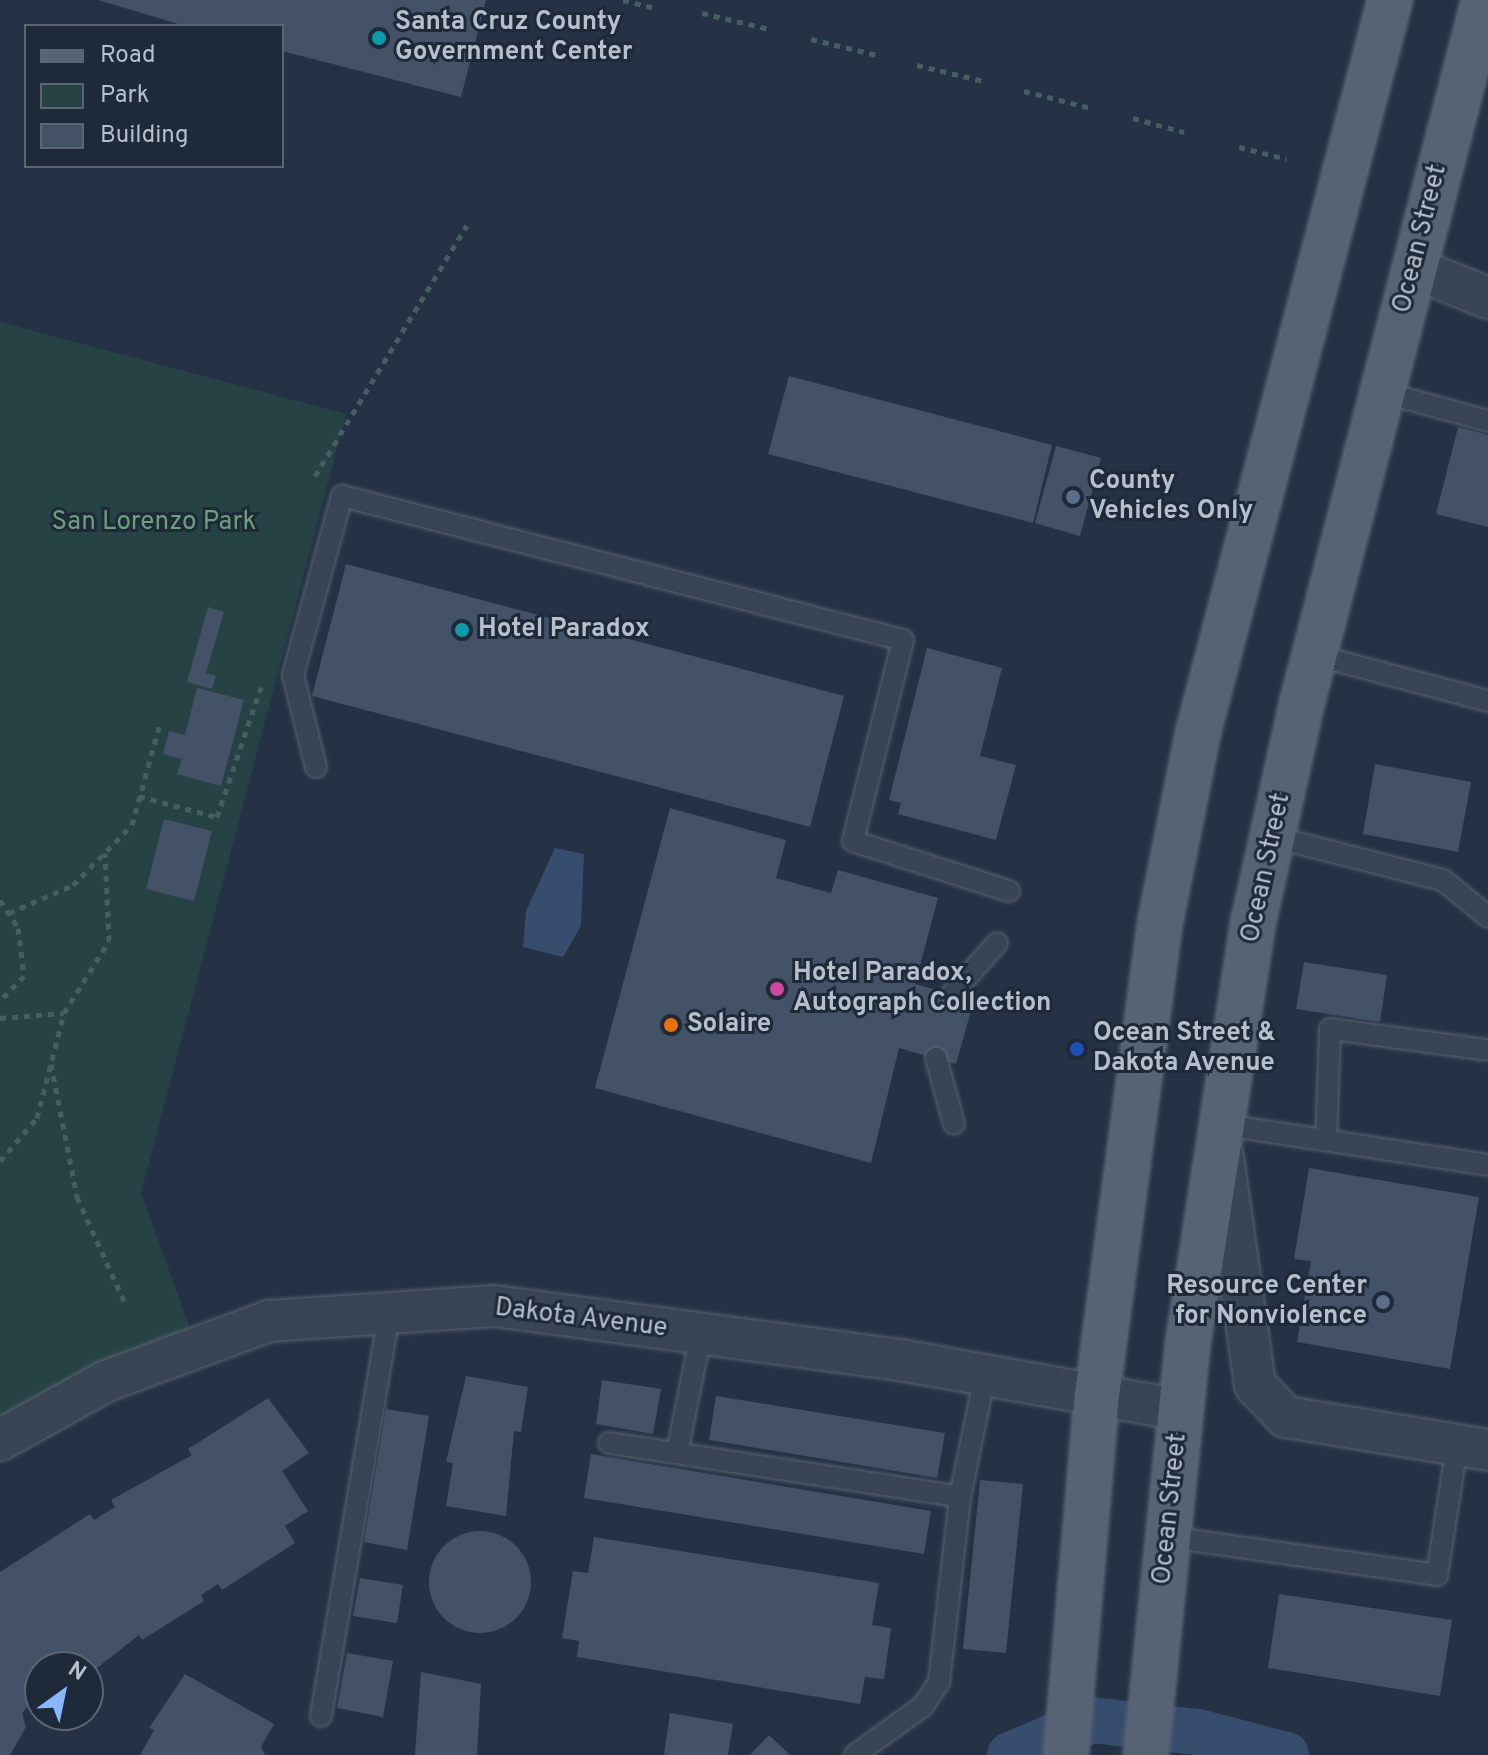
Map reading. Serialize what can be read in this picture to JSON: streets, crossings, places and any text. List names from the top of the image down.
{
  "streets": {
    "main road": ["Ocean Street"],
    "street": ["Dakota Avenue"]
  },
  "crossings": [
    ["Ocean Street", "Dakota Avenue"]
  ],
  "parks": ["San Lorenzo Park"],
  "places": [
    "Santa Cruz County Government Center",
    "County Vehicles Only",
    "Hotel Paradox",
    "Hotel Paradox, Autograph Collection",
    "Solaire",
    "Ocean Street & Dakota Avenue",
    "Resource Center for Nonviolence"
  ],
  "legend": ["Road", "Park", "Building"],
  "north": "top right"
}
